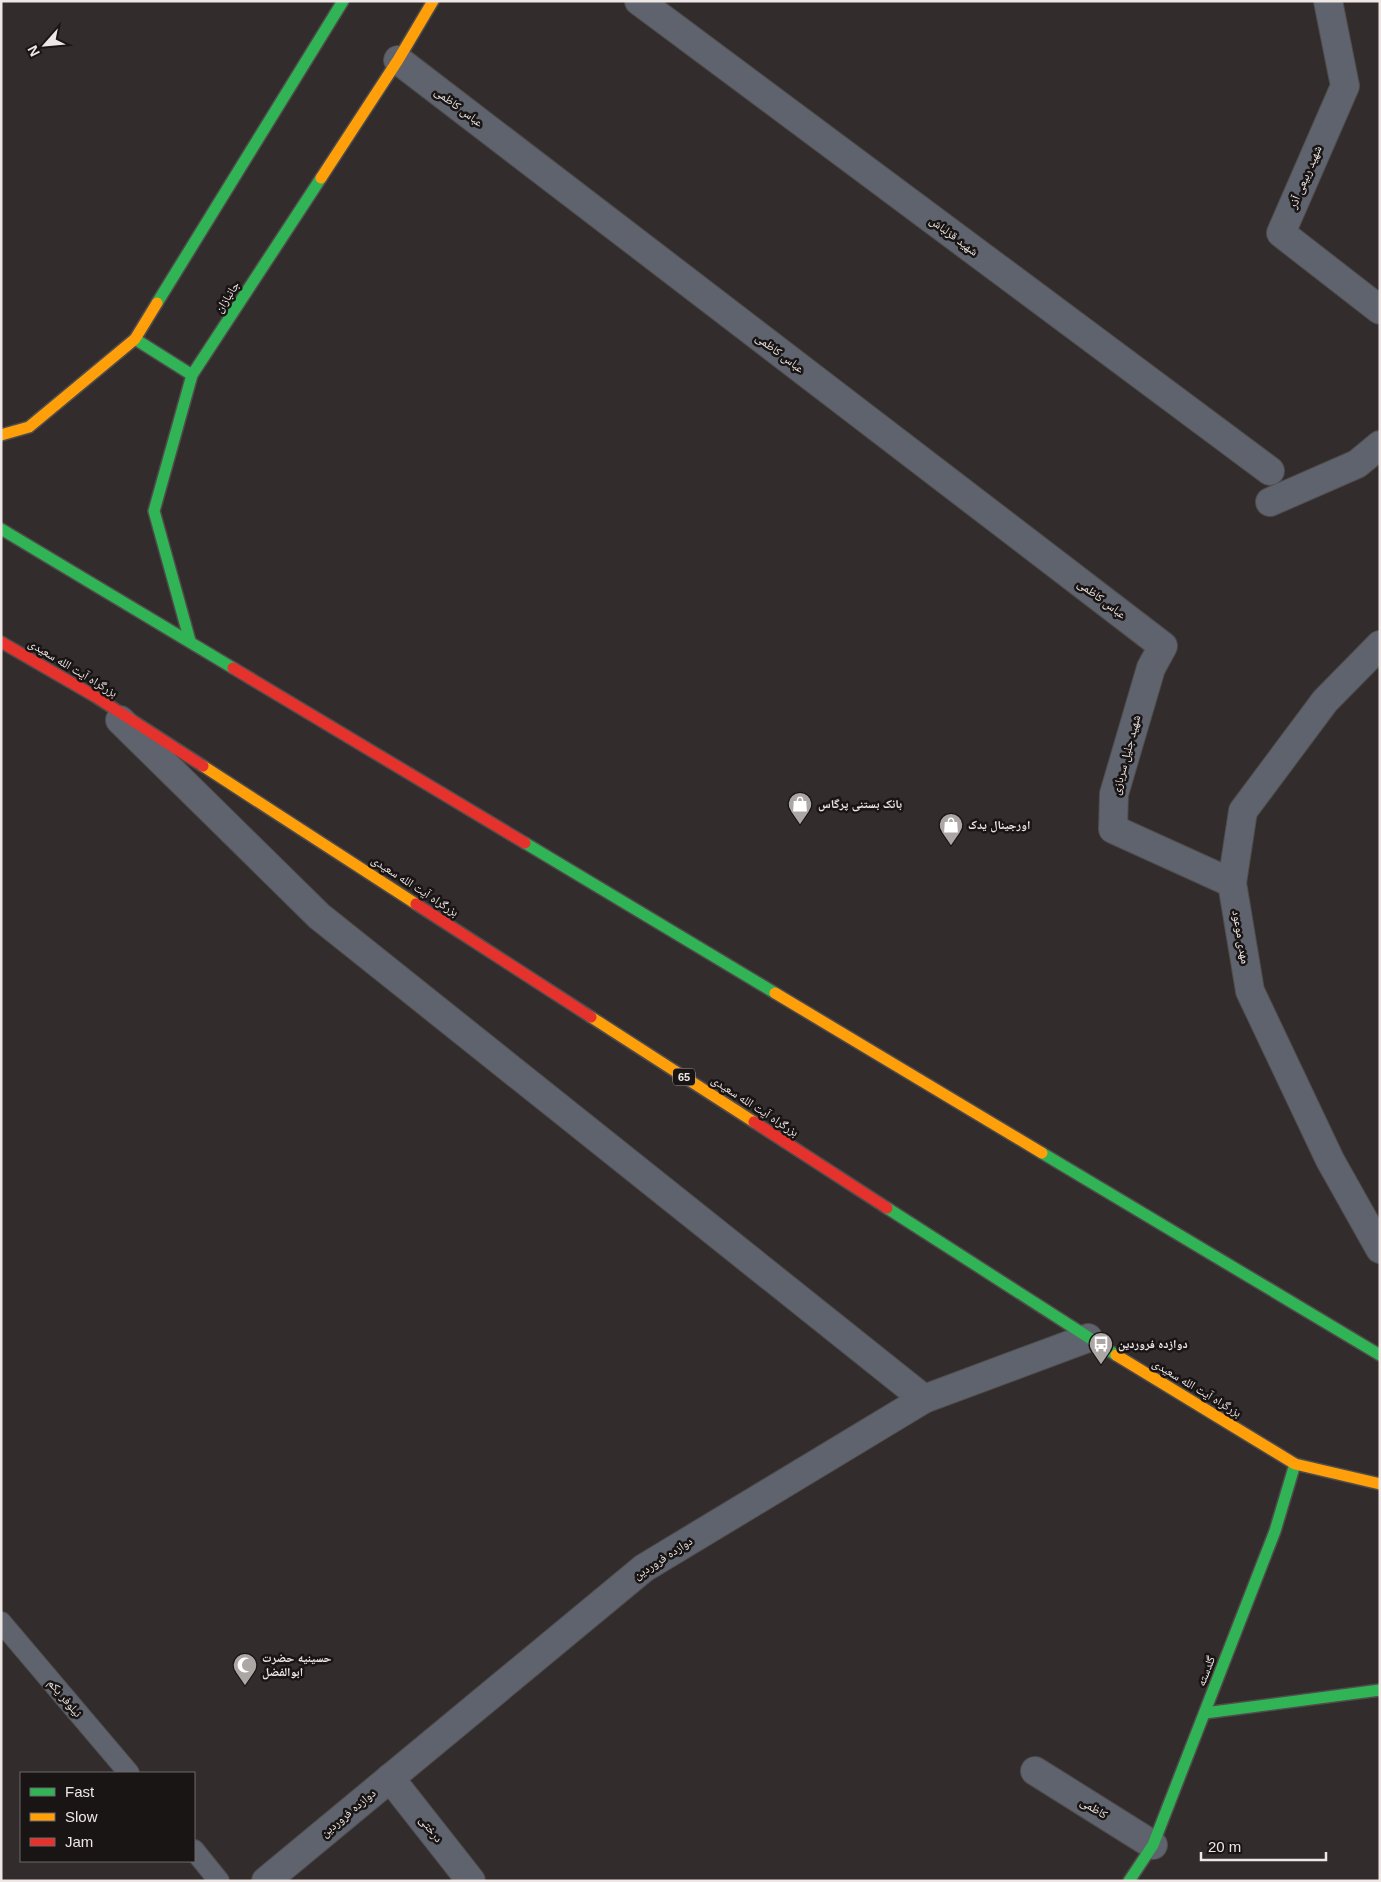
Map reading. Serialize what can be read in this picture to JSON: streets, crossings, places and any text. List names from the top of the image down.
{
  "streets": {
    "main road": [
      "جانبازان",
      "بزرگراه آیت الله سعیدی",
      "65",
      "گلدسته"
    ],
    "street": [
      "عباس کاظمی",
      "شهید ربیعی آذر",
      "شهید قزلباش",
      "شهید جلیل سربازی",
      "مهدی موعود",
      "دوازده فروردین",
      "کاظمی",
      "درختی"
    ],
    "lane": ["نیلوفر یکم"]
  },
  "crossings": [
    ["عباس کاظمی", "جانبازان"],
    ["عباس کاظمی", "شهید جلیل سربازی"],
    ["بزرگراه آیت الله سعیدی", "دوازده فروردین"],
    ["بزرگراه آیت الله سعیدی", "گلدسته"],
    ["شهید جلیل سربازی", "مهدی موعود"],
    ["دوازده فروردین", "درختی"],
    ["گلدسته", "کاظمی"]
  ],
  "places": {
    "shop": ["بانک بستنی پرگاس", "اورجینال یدک"],
    "bus stop": ["دوازده فروردین"],
    "mosque": ["حسینیه حضرت ابوالفضل"]
  },
  "legend": ["Fast", "Slow", "Jam"],
  "scale_bar": "20 m",
  "north": "bottom left"
}
